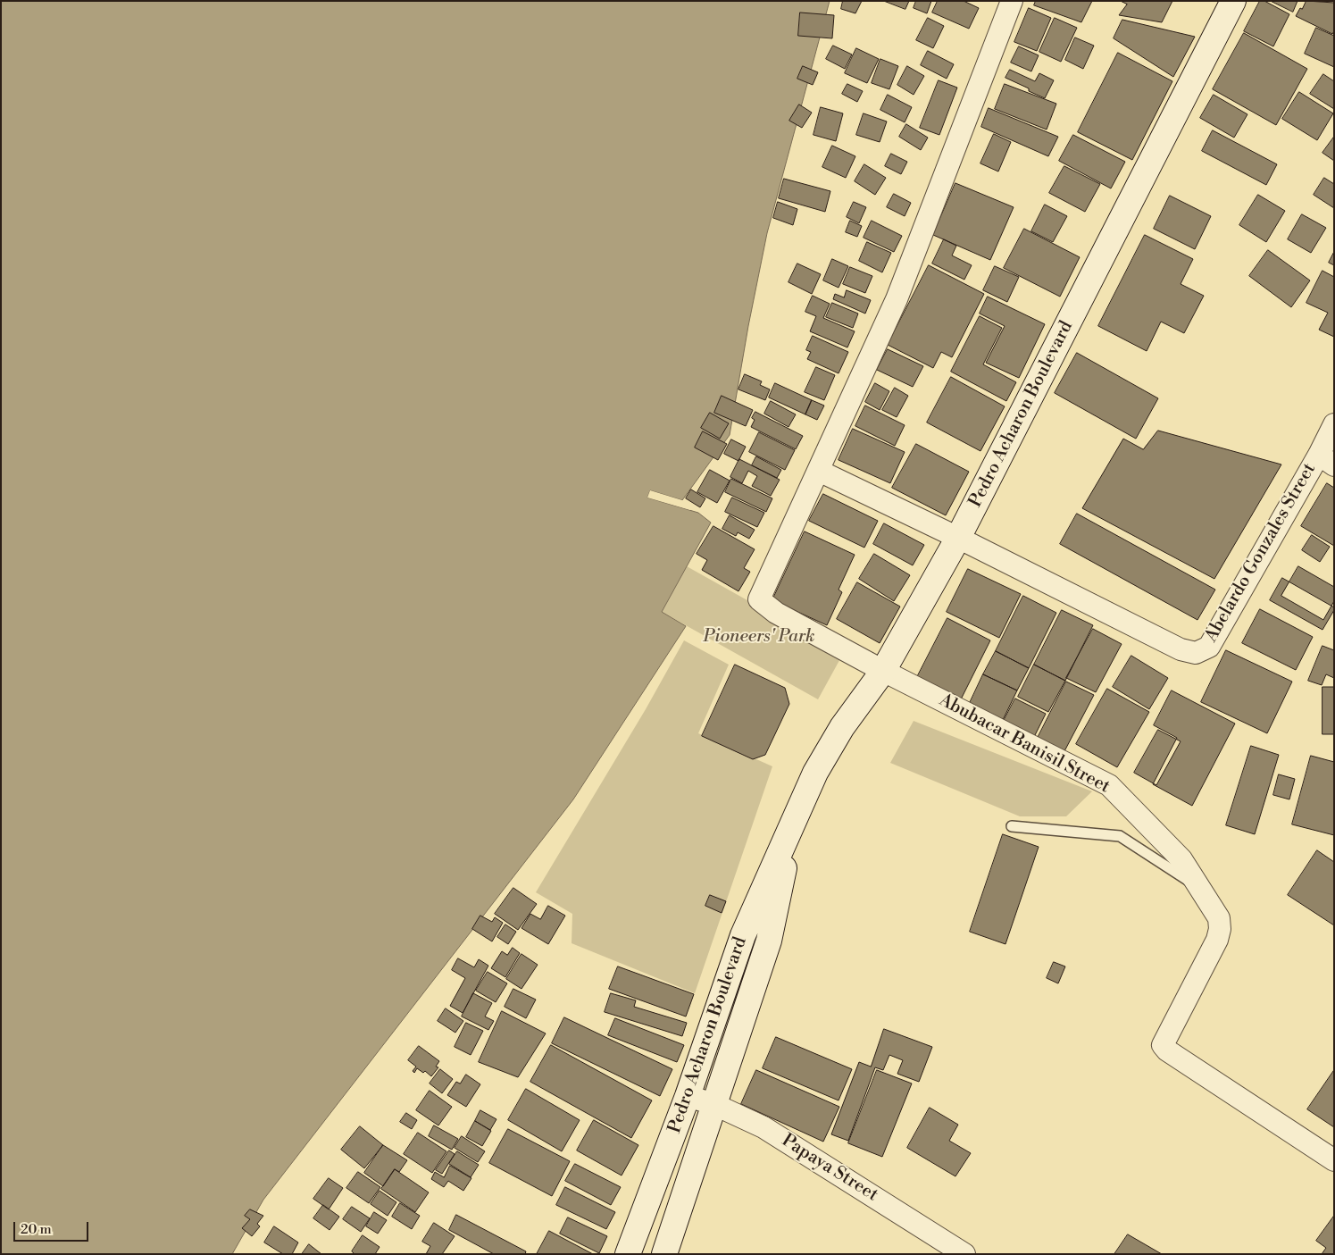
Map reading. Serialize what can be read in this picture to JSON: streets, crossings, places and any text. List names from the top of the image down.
{
  "streets": {
    "main road": ["Pedro Acharon Boulevard"],
    "street": ["Abelardo Gonzales Street", "Abubacar Banisil Street", "Papaya Street"]
  },
  "crossings": [
    ["Pedro Acharon Boulevard", "Abelardo Gonzales Street"],
    ["Pedro Acharon Boulevard", "Abubacar Banisil Street"],
    ["Pedro Acharon Boulevard", "Papaya Street"]
  ],
  "parks": ["Pioneers' Park"],
  "scale_bar": "20 m"
}
